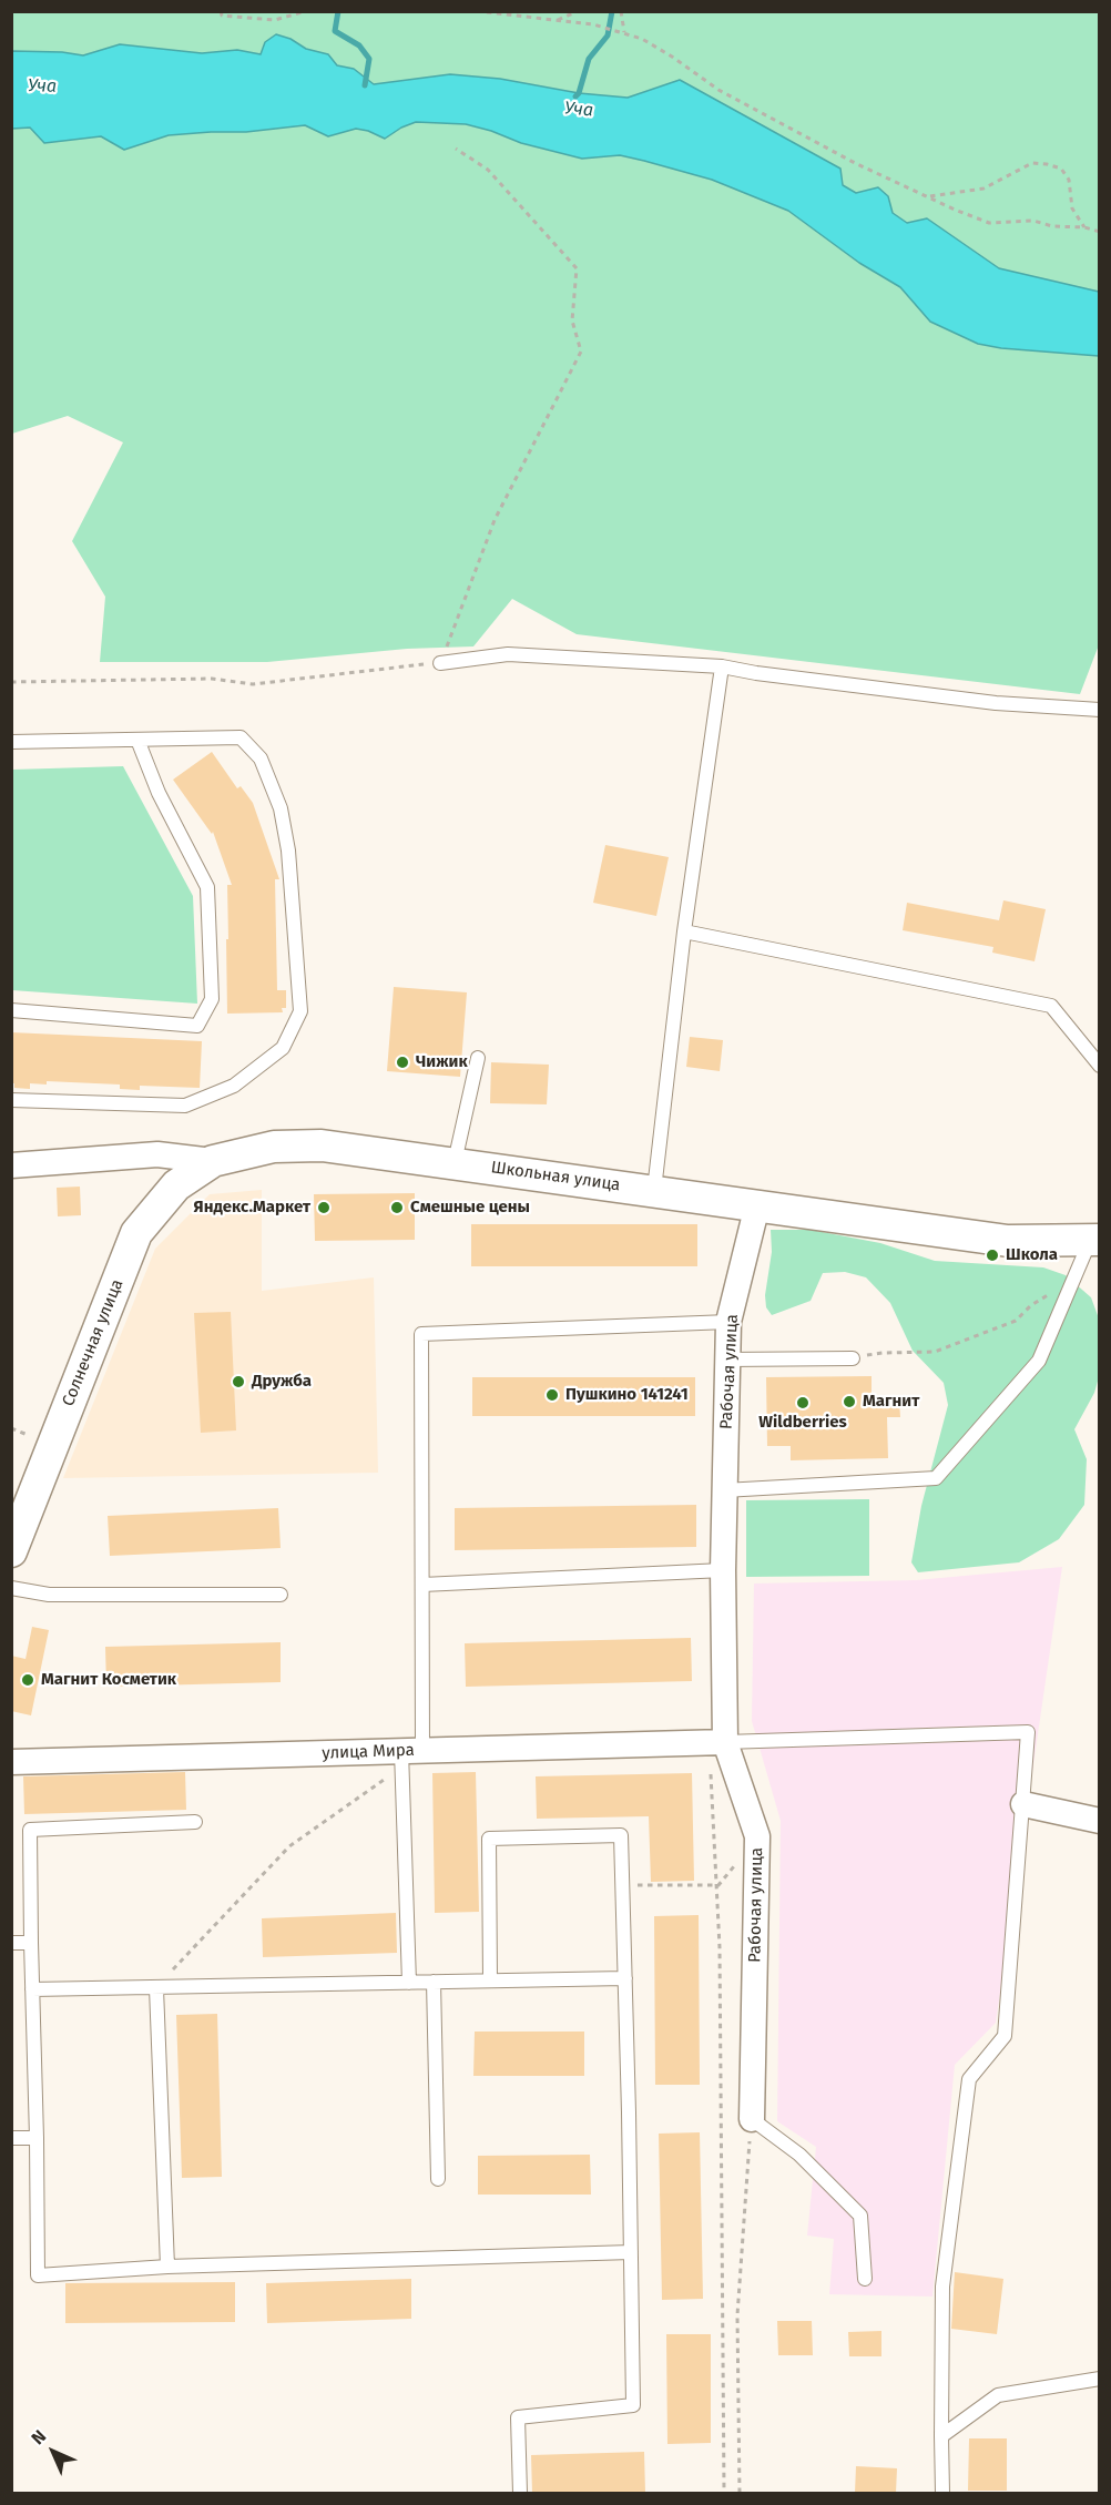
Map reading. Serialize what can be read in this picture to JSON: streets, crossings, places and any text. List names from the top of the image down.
{
  "streets": {
    "street": [
      "Школьная улица",
      "Солнечная улица",
      "Рабочая улица",
      "улица Мира"
    ]
  },
  "crossings": [
    ["Школьная улица", "Солнечная улица"],
    ["Школьная улица", "Рабочая улица"],
    ["Рабочая улица", "улица Мира"]
  ],
  "water": ["Уча"],
  "places": [
    "Чижик",
    "Яндекс.Маркет",
    "Смешные цены",
    "Школа",
    "Дружба",
    "Пушкино 141241",
    "Магнит",
    "Wildberries",
    "Магнит Косметик"
  ],
  "north": "top left"
}
